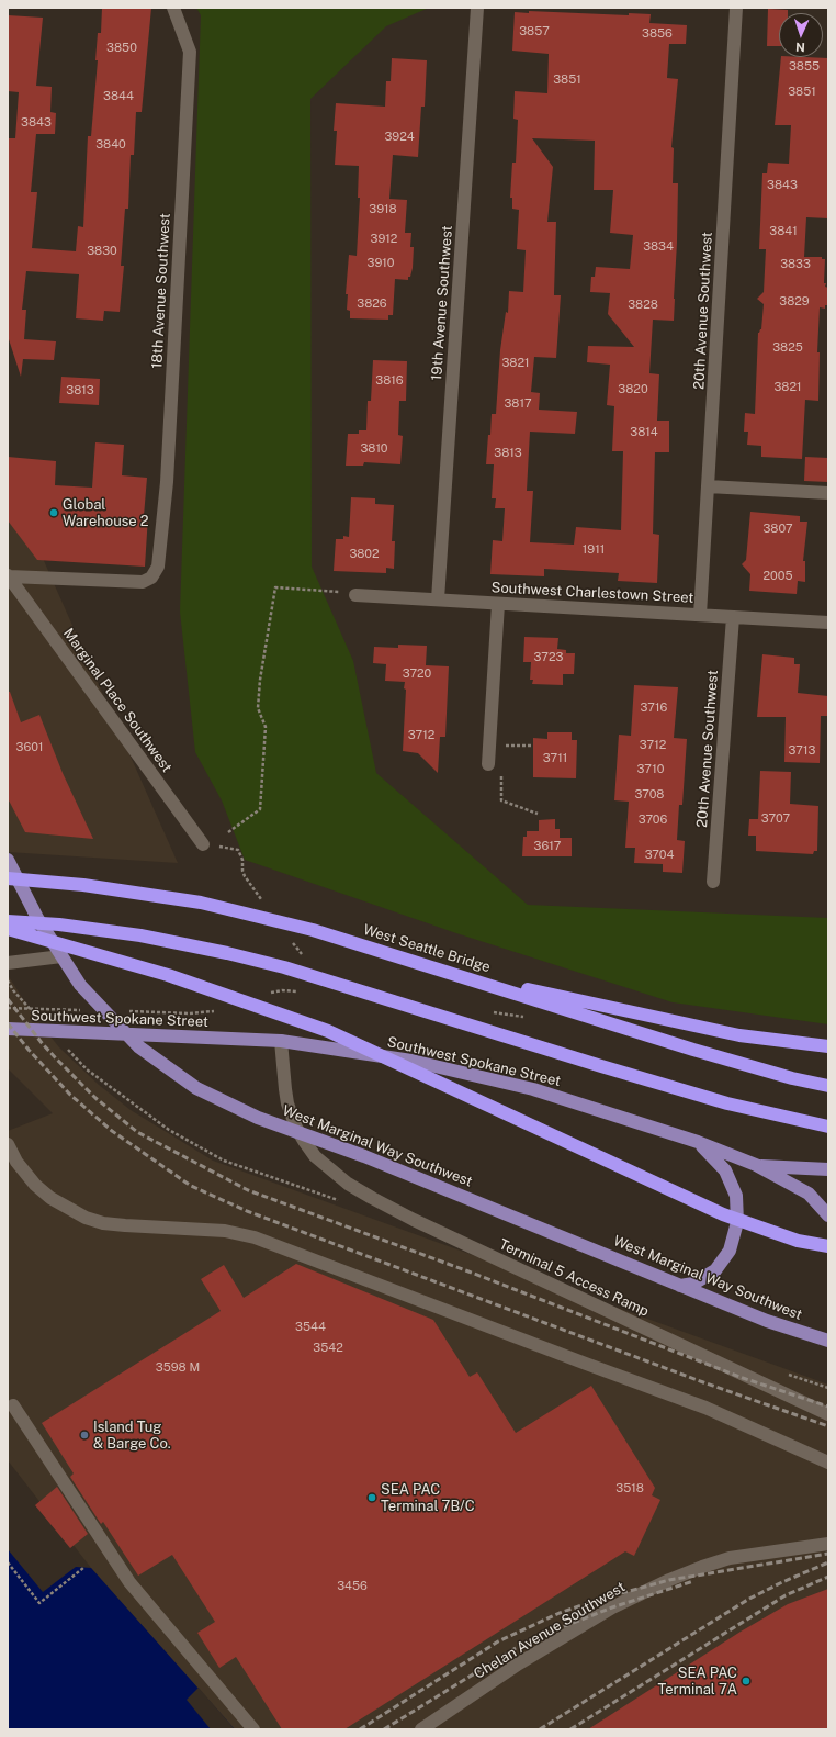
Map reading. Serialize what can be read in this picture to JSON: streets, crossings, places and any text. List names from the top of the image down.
{
  "streets": {
    "highway": ["West Seattle Bridge"],
    "main road": ["Southwest Spokane Street", "West Marginal Way Southwest"],
    "street": [
      "18th Avenue Southwest",
      "19th Avenue Southwest",
      "20th Avenue Southwest",
      "Southwest Charlestown Street",
      "Marginal Place Southwest",
      "Terminal 5 Access Ramp",
      "Chelan Avenue Southwest"
    ]
  },
  "crossings": [
    ["18th Avenue Southwest", "Marginal Place Southwest"],
    ["19th Avenue Southwest", "Southwest Charlestown Street"],
    ["20th Avenue Southwest", "Southwest Charlestown Street"],
    ["Southwest Spokane Street", "Terminal 5 Access Ramp"]
  ],
  "places": [
    "Global Warehouse 2",
    "Island Tug & Barge Co.",
    "SEA PAC Terminal 7B/C",
    "SEA PAC Terminal 7A"
  ],
  "house_numbers": [
    "3857",
    "3856",
    "3850",
    "3855",
    "3851",
    "3851",
    "3844",
    "3843",
    "3924",
    "3840",
    "3843",
    "3918",
    "3841",
    "3912",
    "3834",
    "3830",
    "3910",
    "3833",
    "3829",
    "3826",
    "3828",
    "3825",
    "3821",
    "3816",
    "3821",
    "3820",
    "3813",
    "3817",
    "3814",
    "3810",
    "3813",
    "3807",
    "1911",
    "3802",
    "2005",
    "3723",
    "3720",
    "3716",
    "3712",
    "3712",
    "3601",
    "3713",
    "3711",
    "3710",
    "3708",
    "3707",
    "3706",
    "3617",
    "3704",
    "3544",
    "3542",
    "3598 M",
    "3518",
    "3456"
  ],
  "north": "bottom"
}
